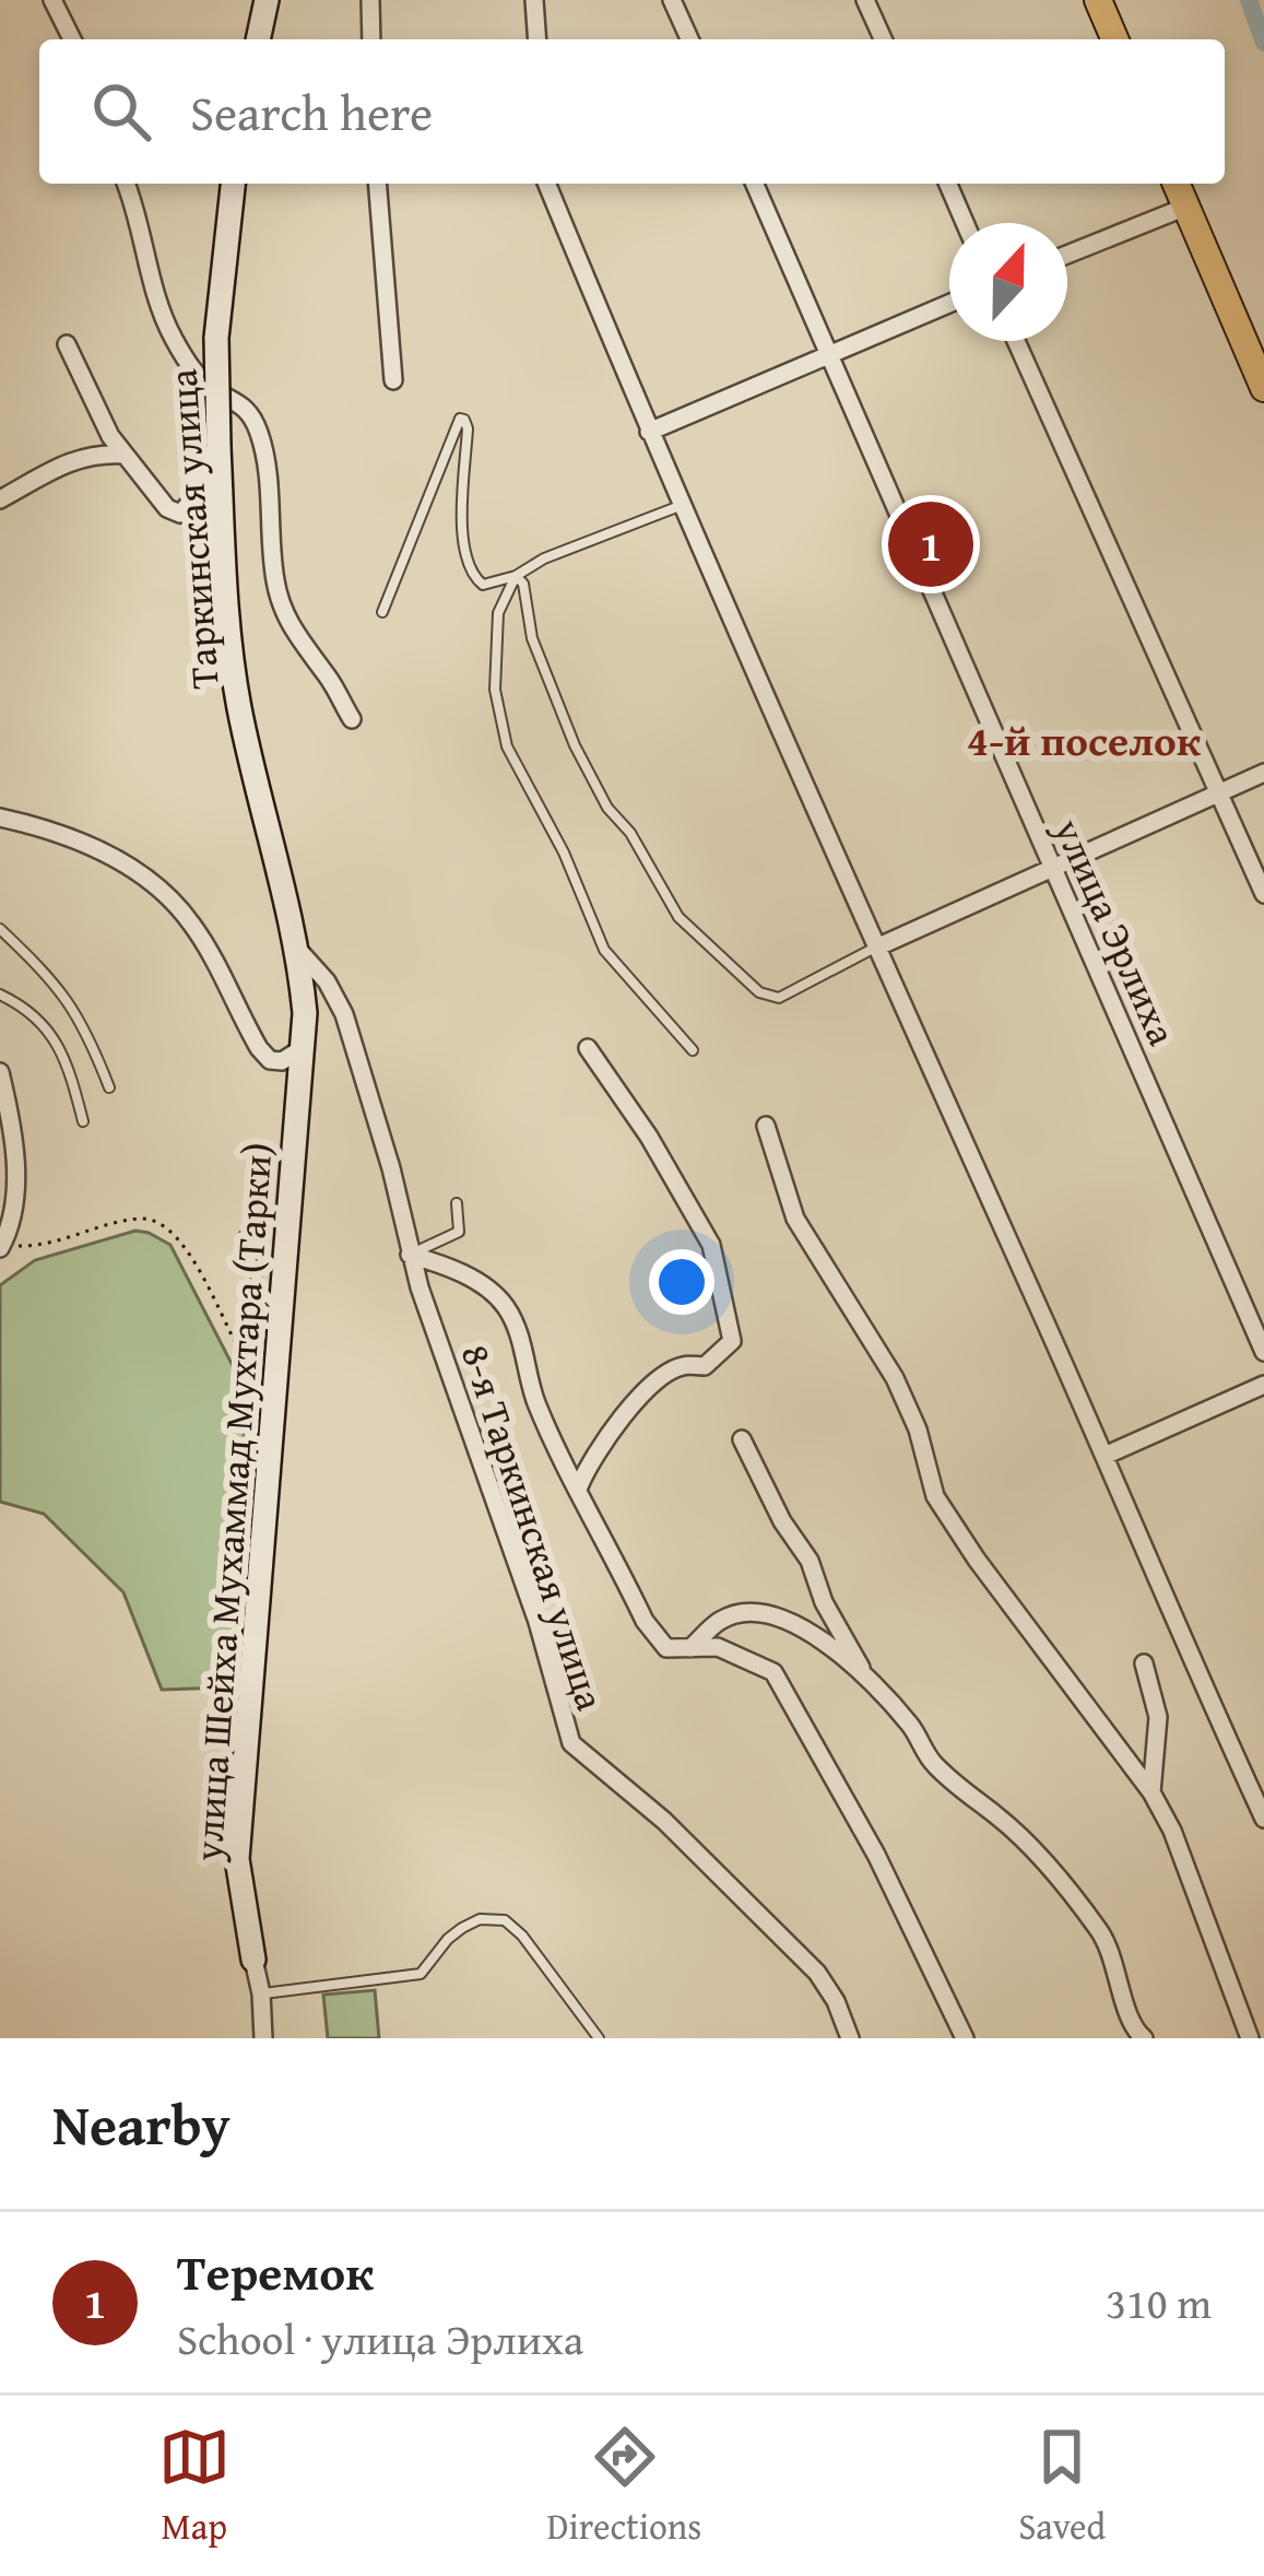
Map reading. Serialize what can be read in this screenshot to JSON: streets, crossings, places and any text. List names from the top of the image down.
{
  "streets": {
    "street": [
      "Таркинская улица",
      "улица Эрлиха",
      "улица Шейха Мухаммад Мухтара (Тарки)",
      "8-я Таркинская улица"
    ]
  },
  "crossings": [
    ["Таркинская улица", "улица Шейха Мухаммад Мухтара (Тарки)"],
    ["Таркинская улица", "8-я Таркинская улица"],
    ["улица Шейха Мухаммад Мухтара (Тарки)", "8-я Таркинская улица"]
  ],
  "districts": ["4-й поселок"],
  "north": "top",
  "page": {
    "search": "Search here",
    "pins": "1",
    "heading": "Nearby",
    "list": [
      {
        "mark": "1",
        "name": "Теремок",
        "note": "School · улица Эрлиха",
        "value": "310 m"
      }
    ],
    "nav": ["Map", "Directions", "Saved"]
  }
}
